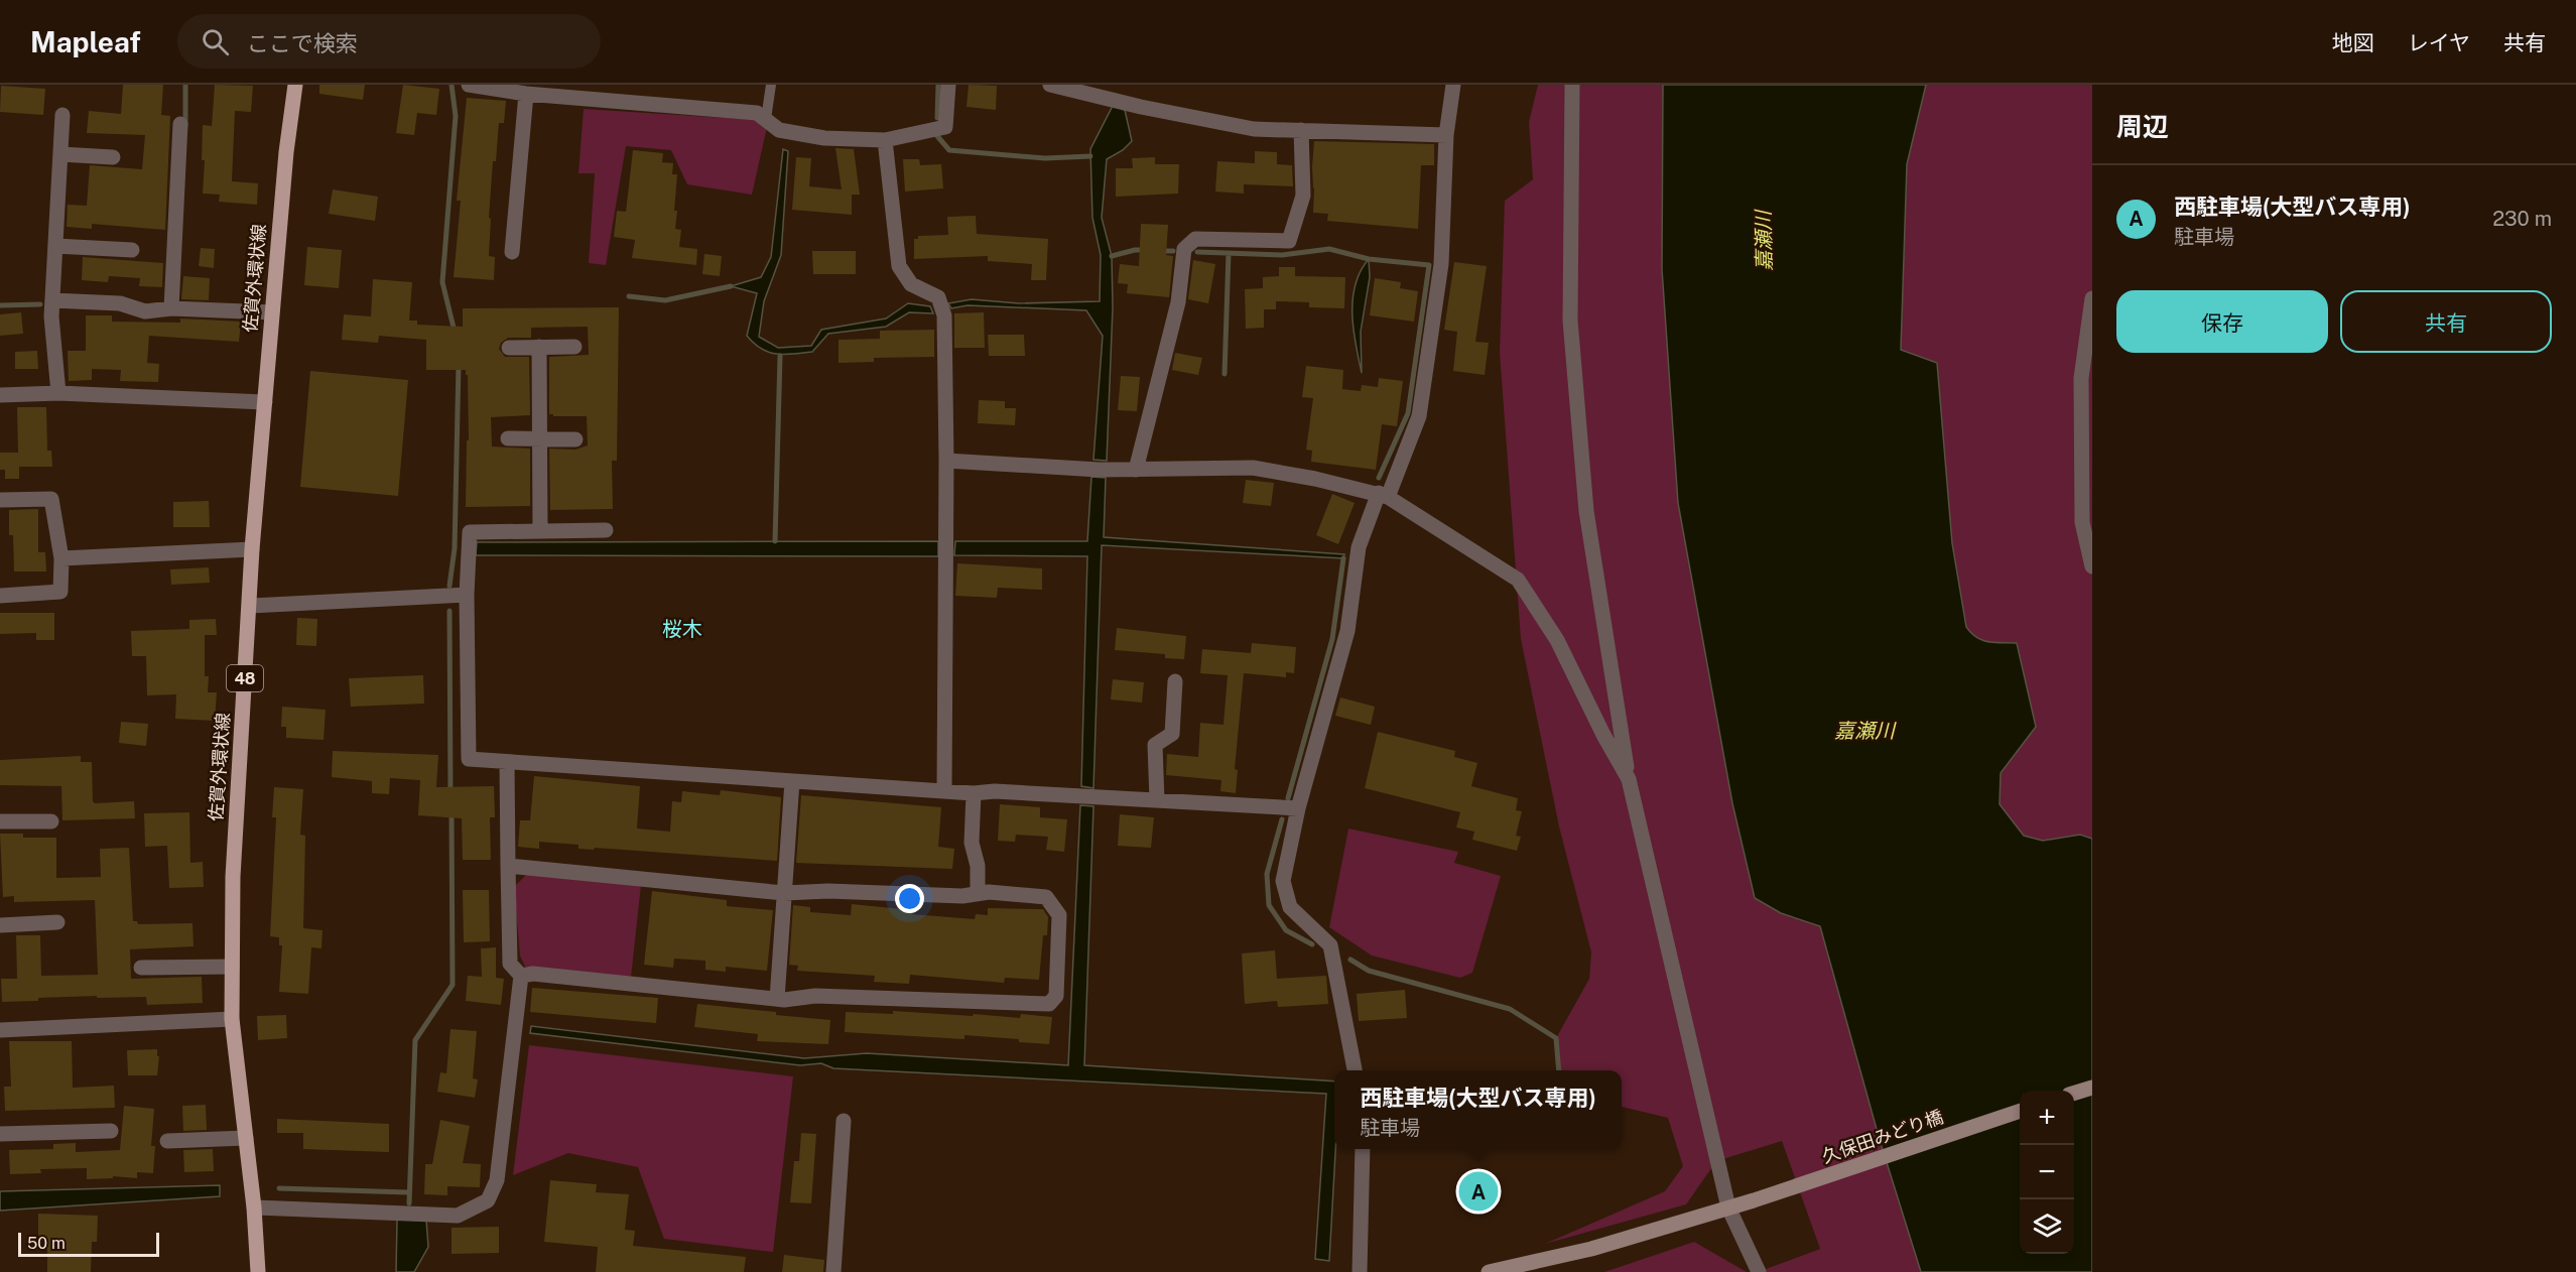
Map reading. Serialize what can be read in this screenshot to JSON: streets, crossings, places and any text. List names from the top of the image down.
{
  "streets": {
    "main road": ["佐賀外環状線", "48"],
    "street": ["久保田みどり橋"]
  },
  "districts": ["桜木"],
  "water": ["嘉瀬川"],
  "scale_bar": "50 m",
  "page": {
    "header": "Mapleaf",
    "search": "ここで検索",
    "nav": ["地図", "レイヤ", "共有"],
    "heading": "周辺",
    "list": [
      {
        "mark": "A",
        "name": "西駐車場(大型バス専用)",
        "note": "駐車場",
        "value": "230 m"
      }
    ],
    "buttons": ["保存", "共有"],
    "popup": ["西駐車場(大型バス専用)", "駐車場"],
    "map_buttons": ["+", "−"],
    "pins": "A",
    "scale": "50 m"
  }
}
